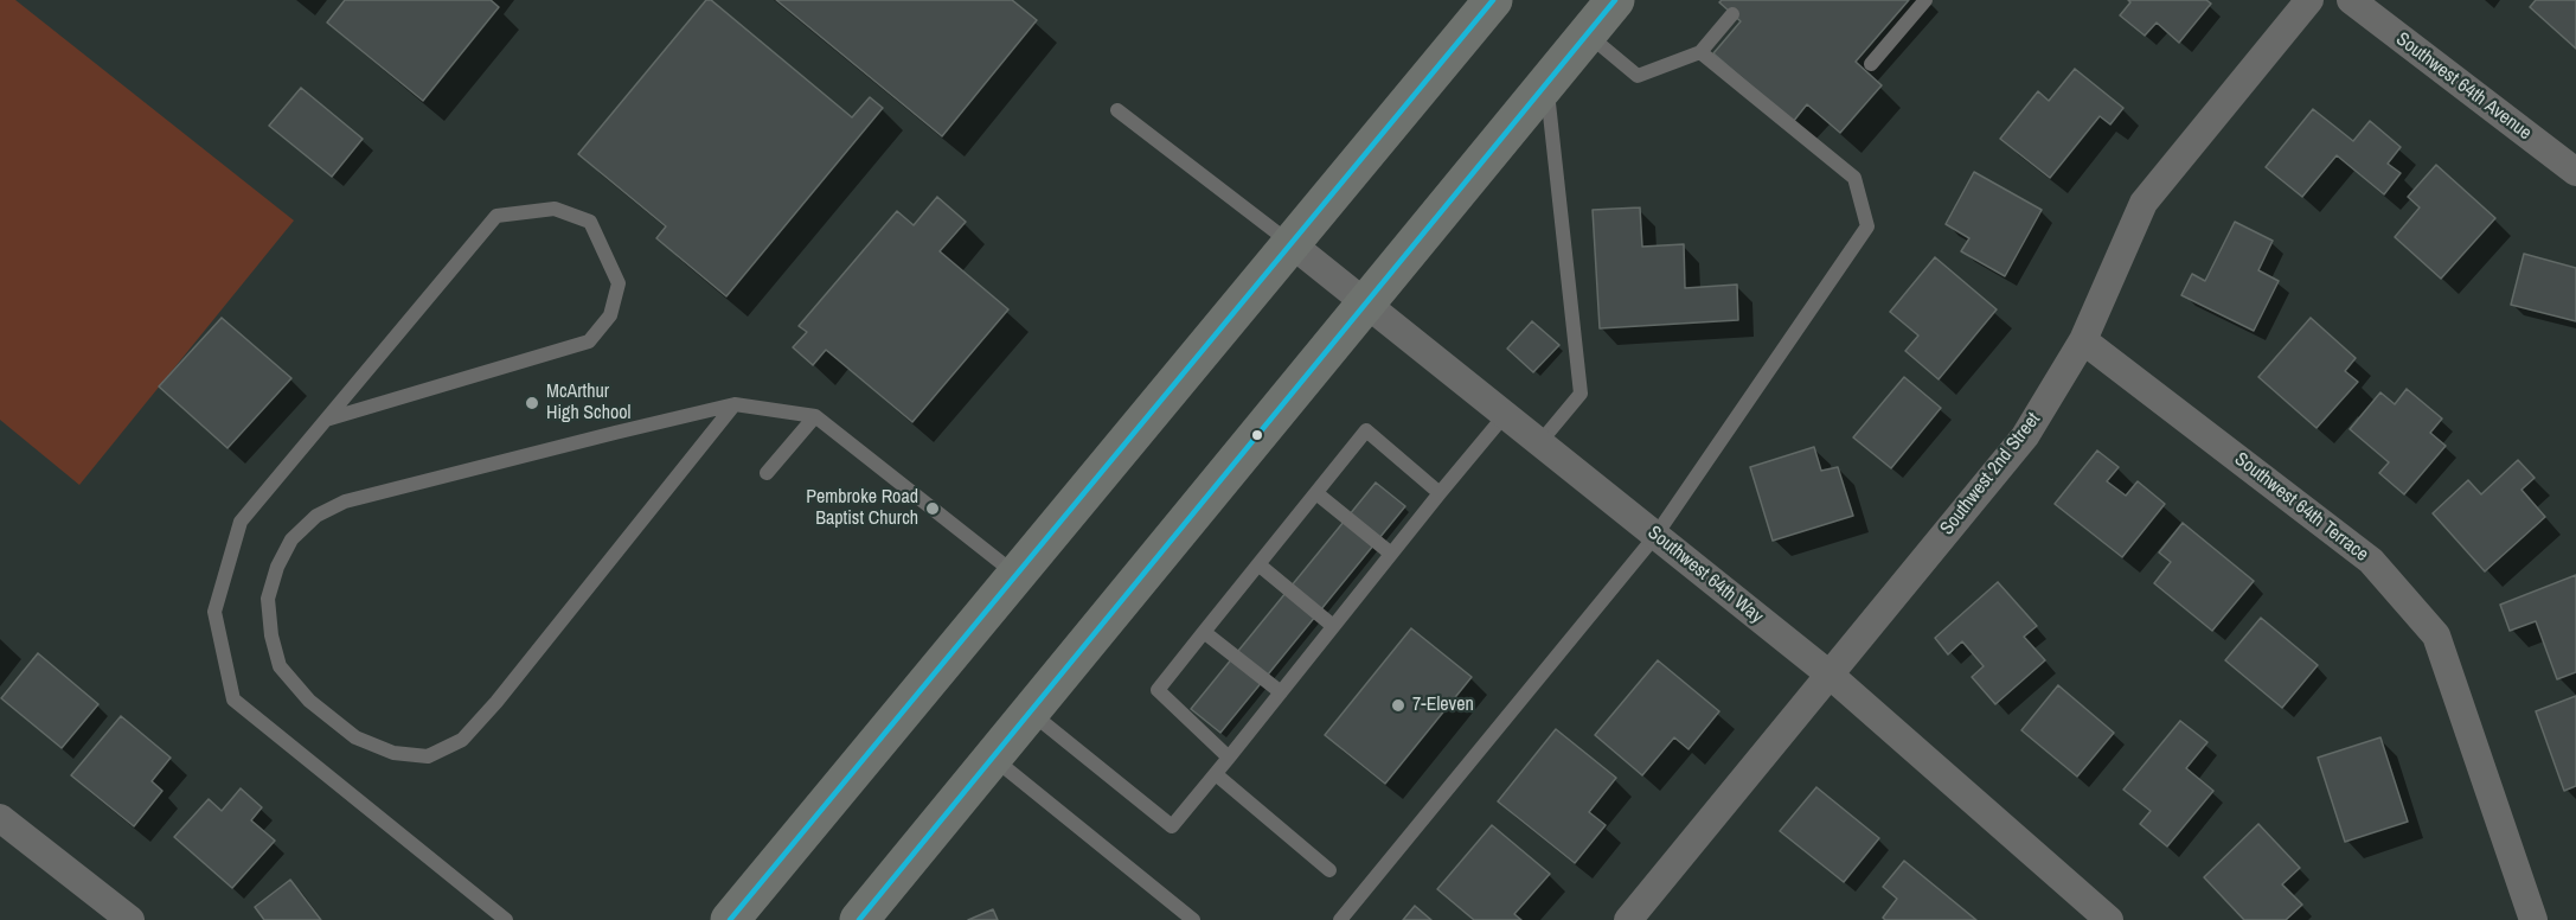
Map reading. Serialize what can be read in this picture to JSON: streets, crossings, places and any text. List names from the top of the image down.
{
  "streets": {
    "street": [
      "Southwest 64th Avenue",
      "Southwest 2nd Street",
      "Southwest 64th Terrace",
      "Southwest 64th Way"
    ]
  },
  "crossings": [
    ["Southwest 2nd Street", "Southwest 64th Terrace"],
    ["Southwest 2nd Street", "Southwest 64th Way"]
  ],
  "places": ["McArthur High School", "Pembroke Road Baptist Church", "7-Eleven"]
}
